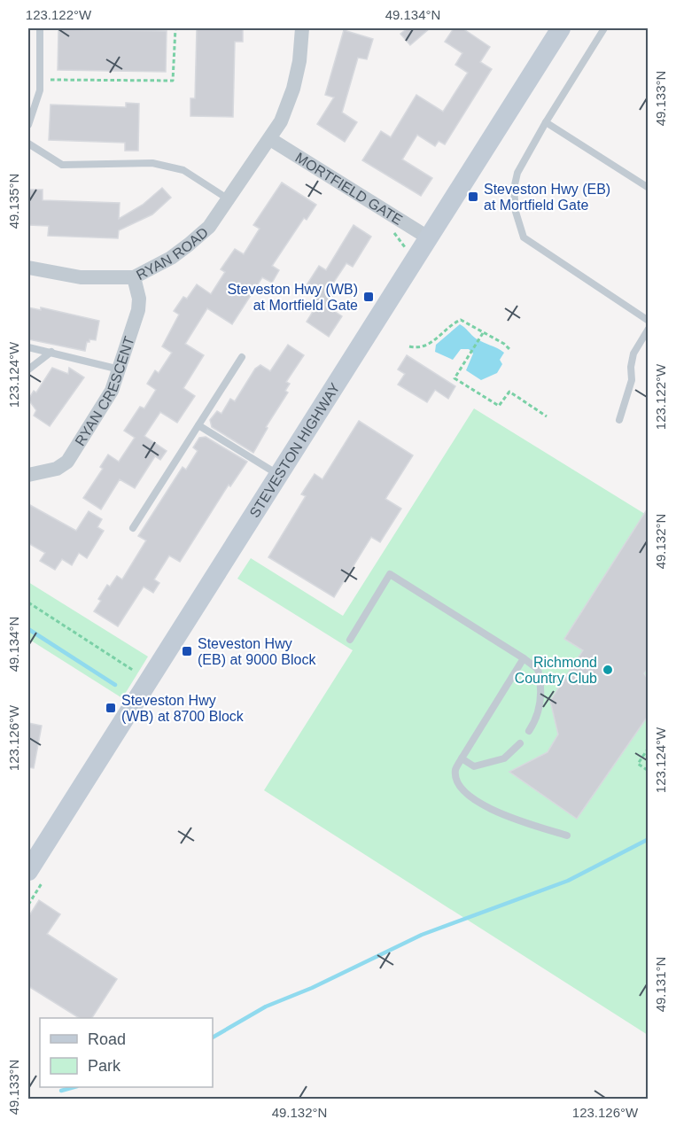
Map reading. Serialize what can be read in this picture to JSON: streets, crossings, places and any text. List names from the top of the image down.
{
  "streets": {
    "main road": ["STEVESTON HIGHWAY"],
    "street": ["MORTFIELD GATE", "RYAN ROAD", "RYAN CRESCENT"]
  },
  "crossings": [
    ["MORTFIELD GATE", "RYAN ROAD"],
    ["MORTFIELD GATE", "STEVESTON HIGHWAY"],
    ["RYAN ROAD", "RYAN CRESCENT"]
  ],
  "places": {
    "transit": [
      "Steveston Hwy (EB) at Mortfield Gate",
      "Steveston Hwy (WB) at Mortfield Gate",
      "Steveston Hwy (EB) at 9000 Block",
      "Steveston Hwy (WB) at 8700 Block"
    ],
    "other": ["Richmond Country Club"]
  },
  "legend": ["Road", "Park"],
  "coordinates": [
    "123.122°W",
    "49.134°N",
    "49.133°N",
    "49.135°N",
    "123.124°W",
    "49.132°N",
    "123.126°W",
    "49.131°N"
  ]
}
